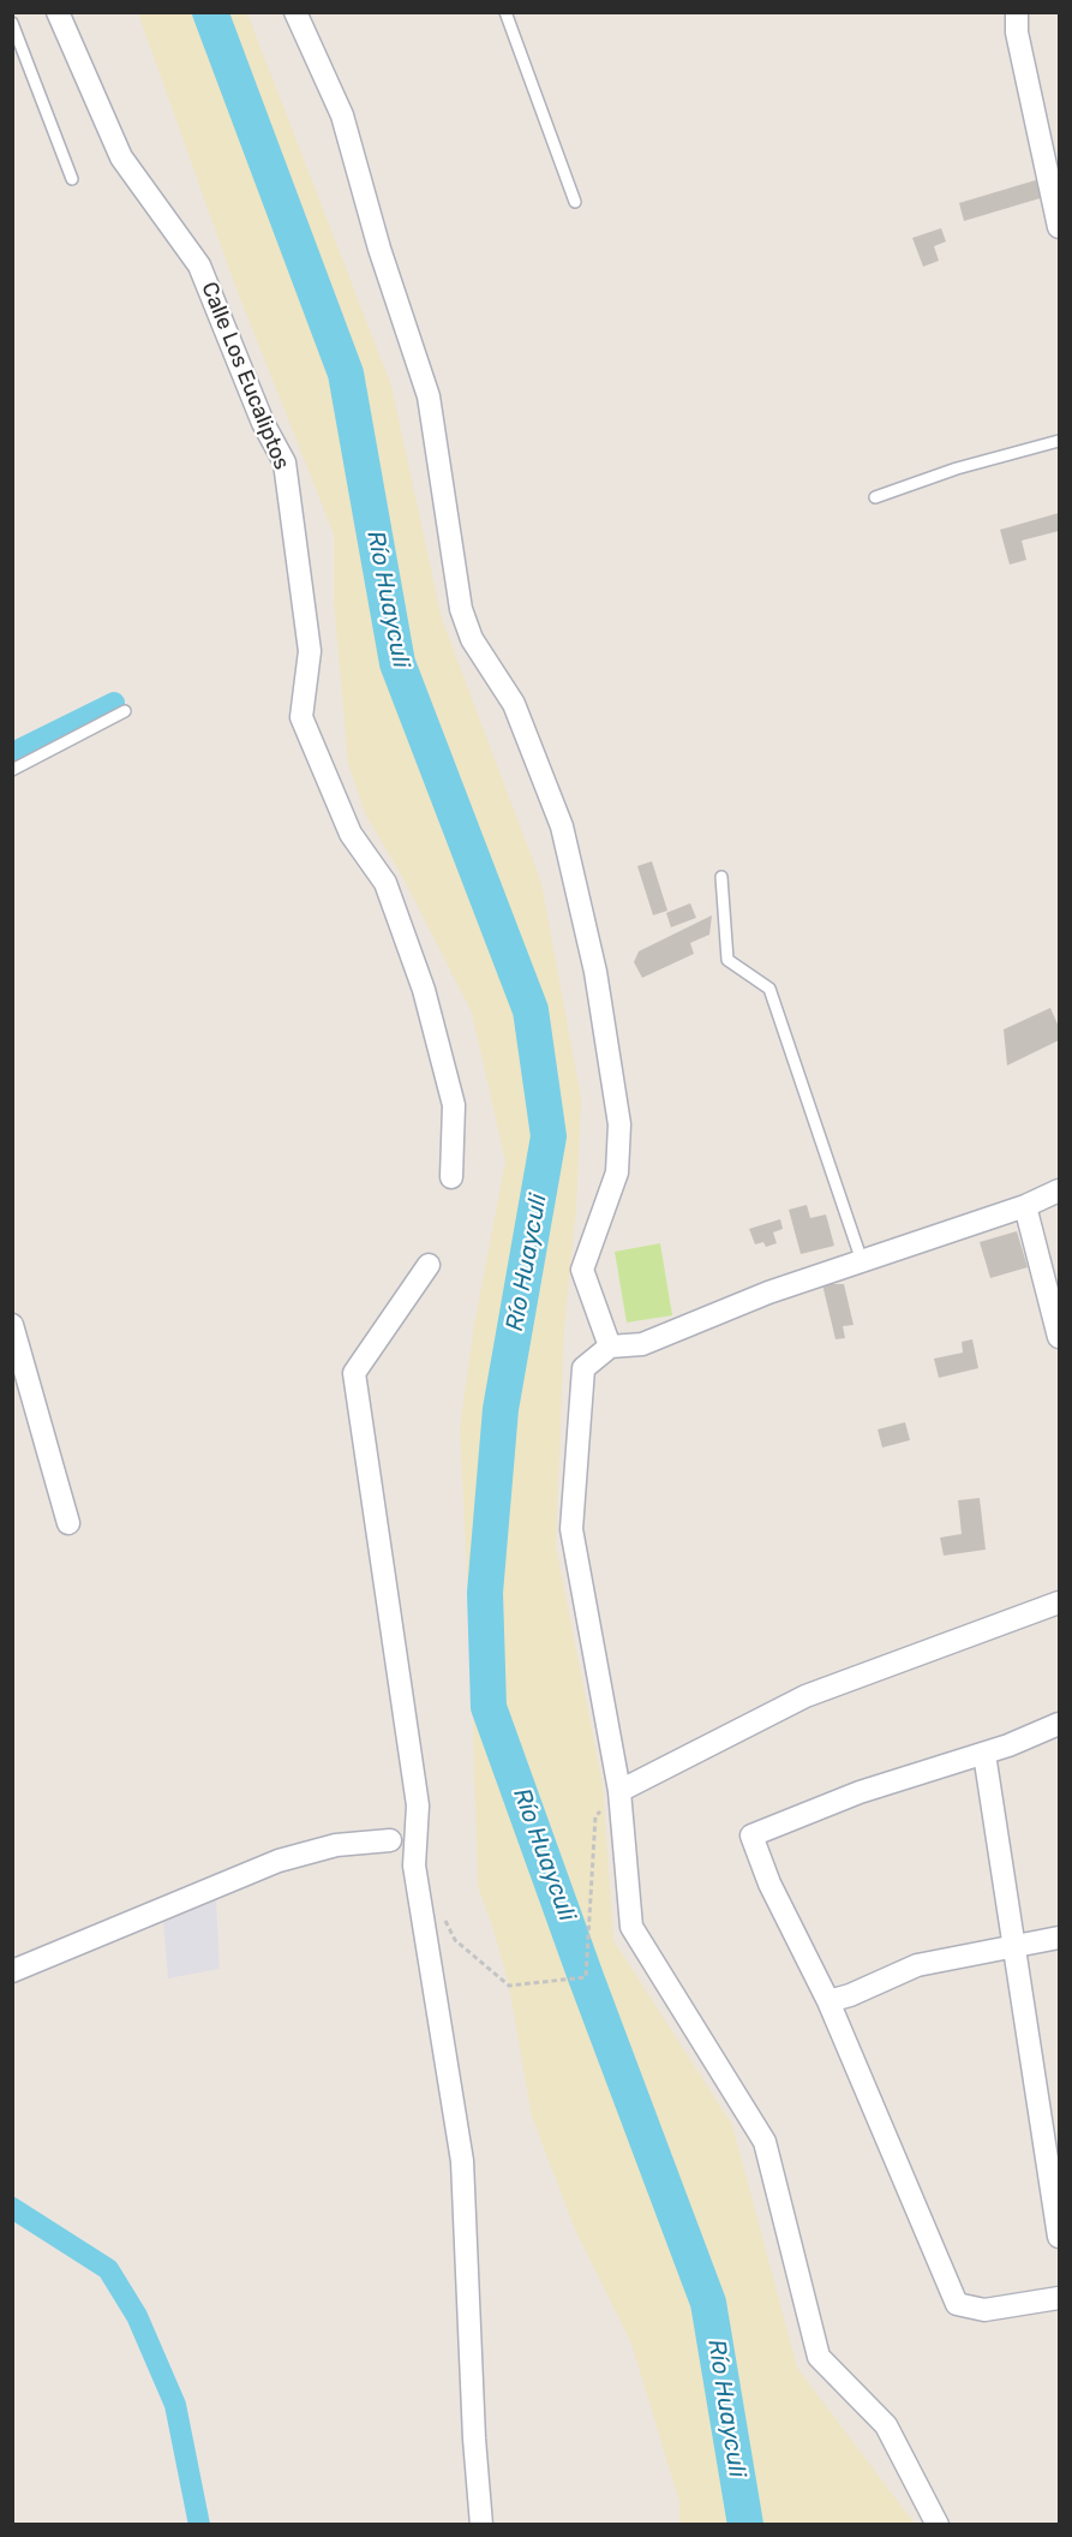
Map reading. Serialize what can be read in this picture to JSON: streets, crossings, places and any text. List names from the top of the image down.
{
  "streets": {
    "street": ["Calle Los Eucaliptos"]
  },
  "water": ["Río Huayculi"]
}
